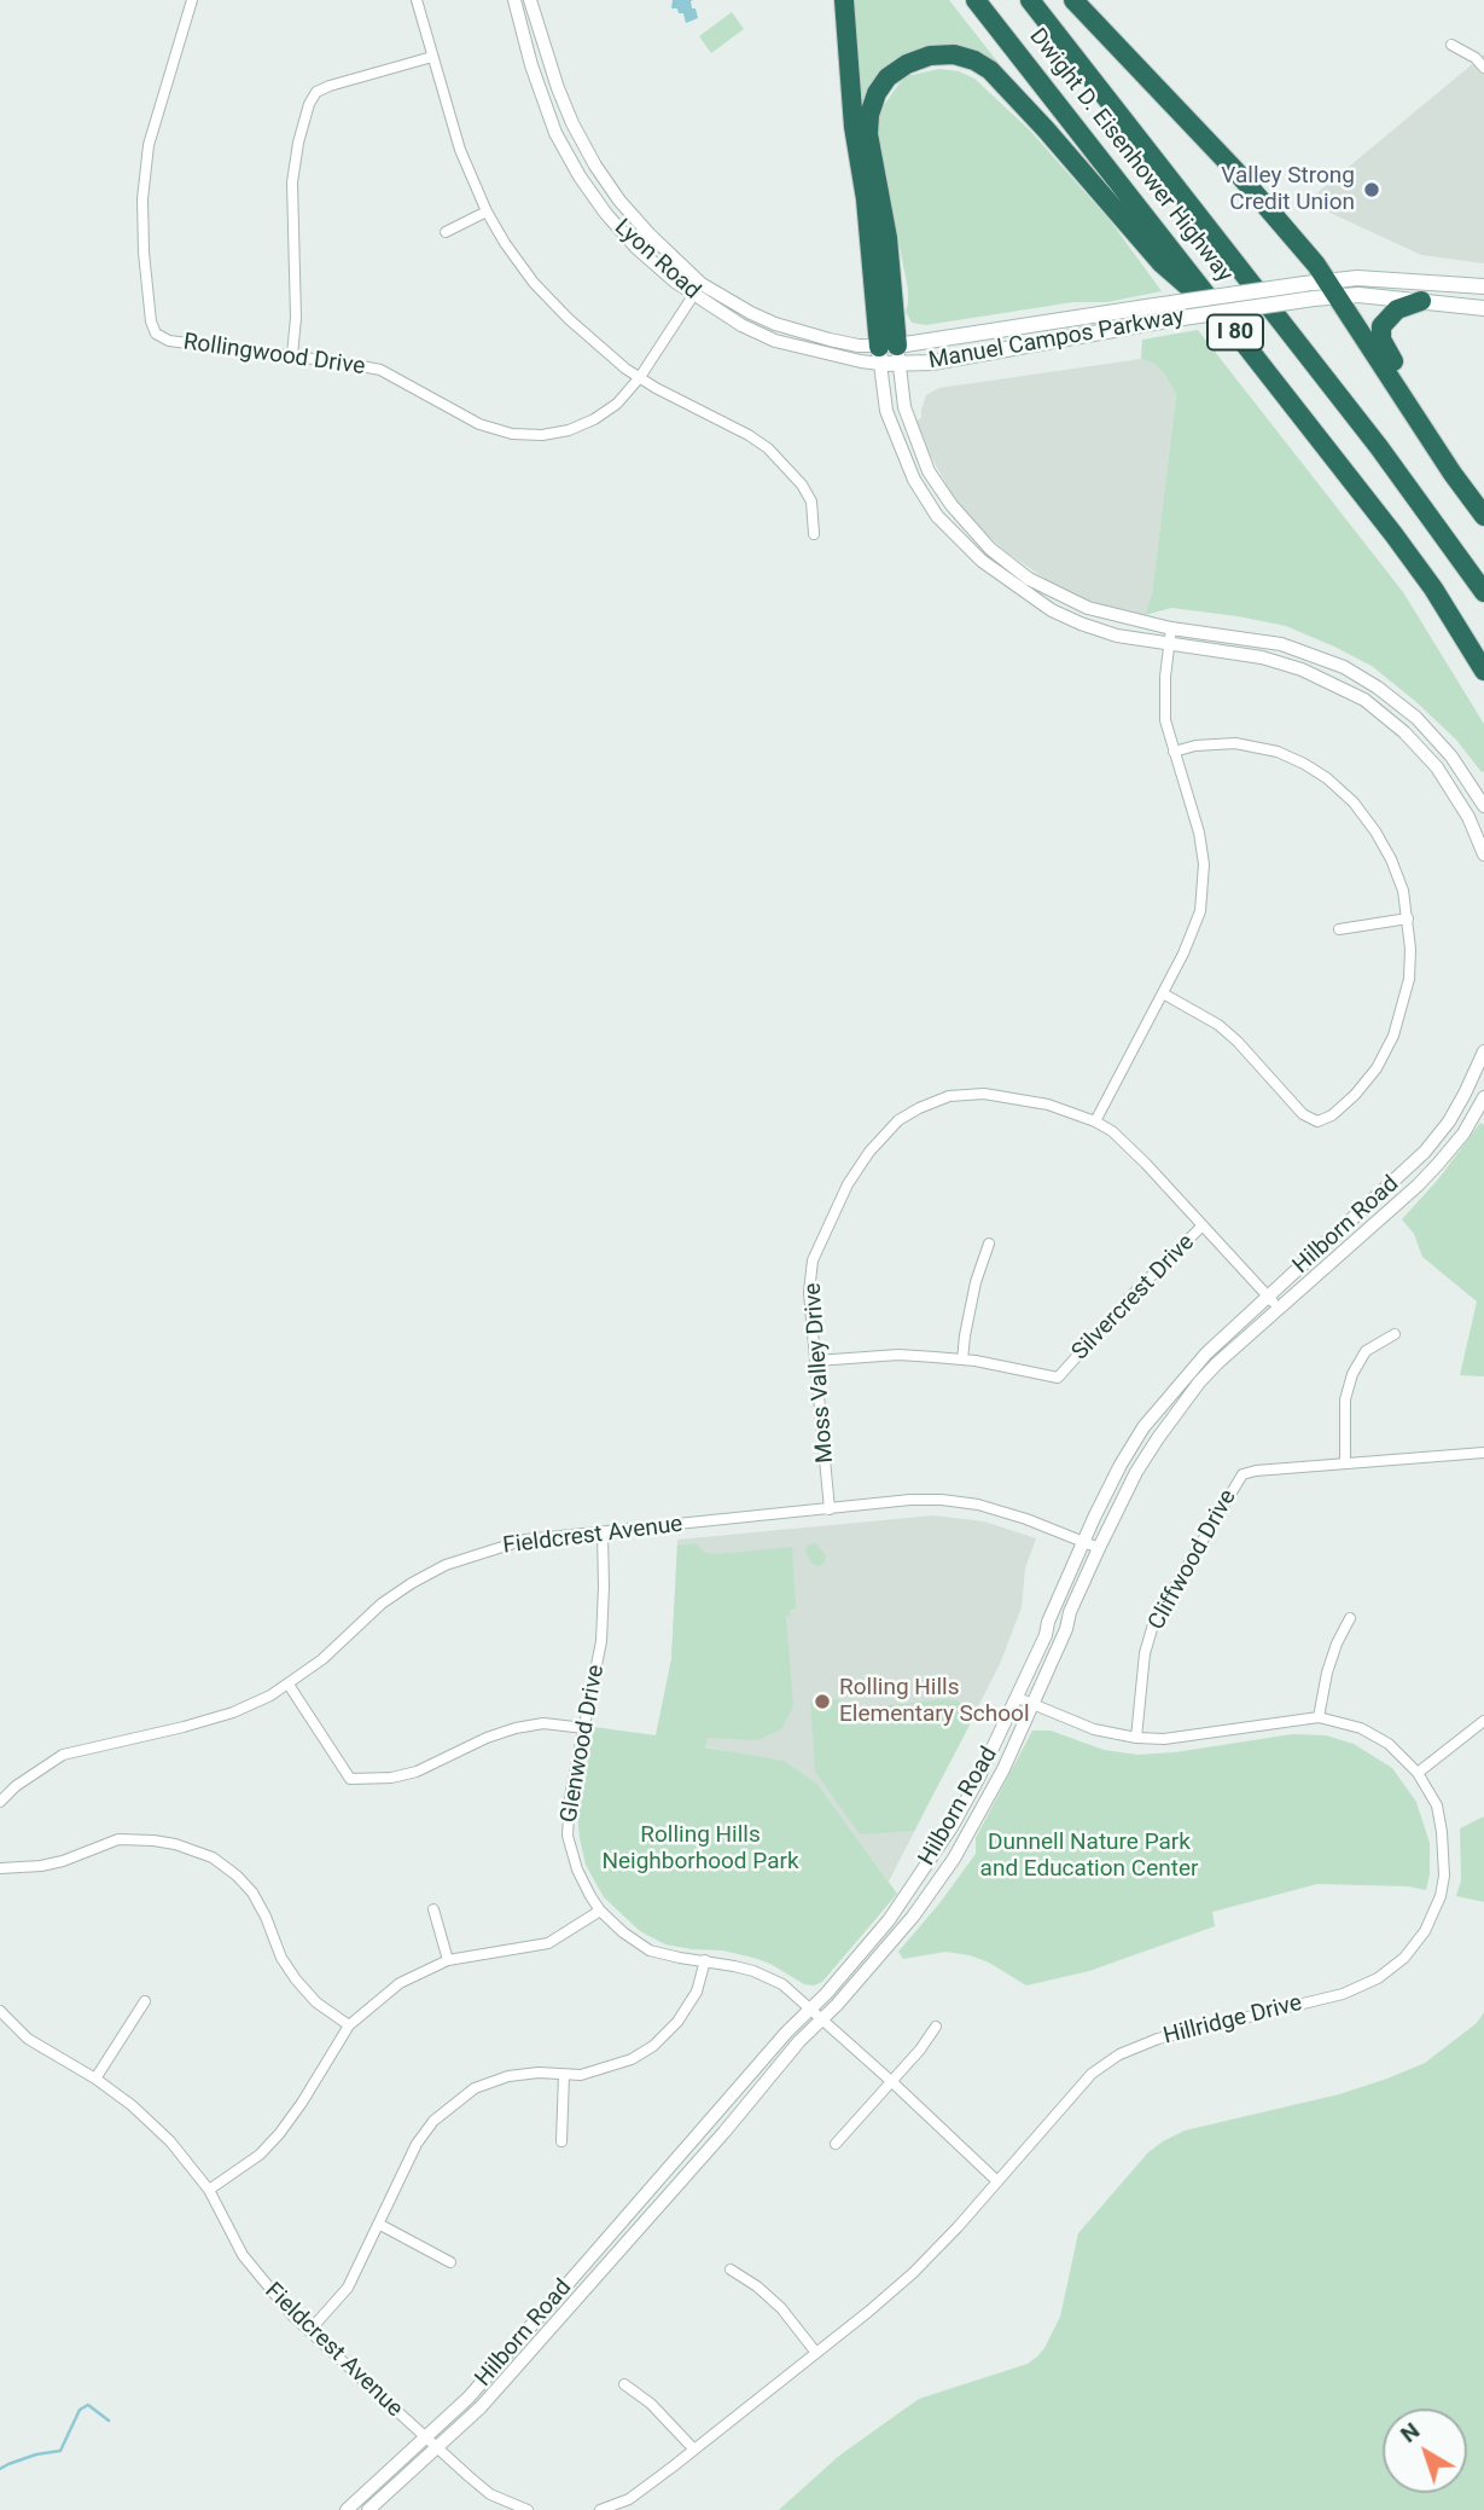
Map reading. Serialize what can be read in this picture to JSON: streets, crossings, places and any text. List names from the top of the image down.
{
  "streets": {
    "highway": ["Dwight D. Eisenhower Highway", "I 80"],
    "main road": ["Manuel Campos Parkway"],
    "street": [
      "Lyon Road",
      "Rollingwood Drive",
      "Hilborn Road",
      "Silvercrest Drive",
      "Moss Valley Drive",
      "Fieldcrest Avenue",
      "Cliffwood Drive",
      "Glenwood Drive",
      "Hillridge Drive"
    ]
  },
  "crossings": [
    ["Lyon Road", "Manuel Campos Parkway"],
    ["Lyon Road", "Rollingwood Drive"],
    ["Hilborn Road", "Moss Valley Drive"],
    ["Hilborn Road", "Fieldcrest Avenue"],
    ["Hilborn Road", "Glenwood Drive"],
    ["Hilborn Road", "Hillridge Drive"],
    ["Silvercrest Drive", "Moss Valley Drive"],
    ["Moss Valley Drive", "Fieldcrest Avenue"],
    ["Fieldcrest Avenue", "Glenwood Drive"],
    ["Cliffwood Drive", "Hillridge Drive"],
    ["Glenwood Drive", "Hillridge Drive"]
  ],
  "parks": ["Rolling Hills Neighborhood Park", "Dunnell Nature Park and Education Center"],
  "places": ["Valley Strong Credit Union", "Rolling Hills Elementary School"],
  "north": "top left"
}
